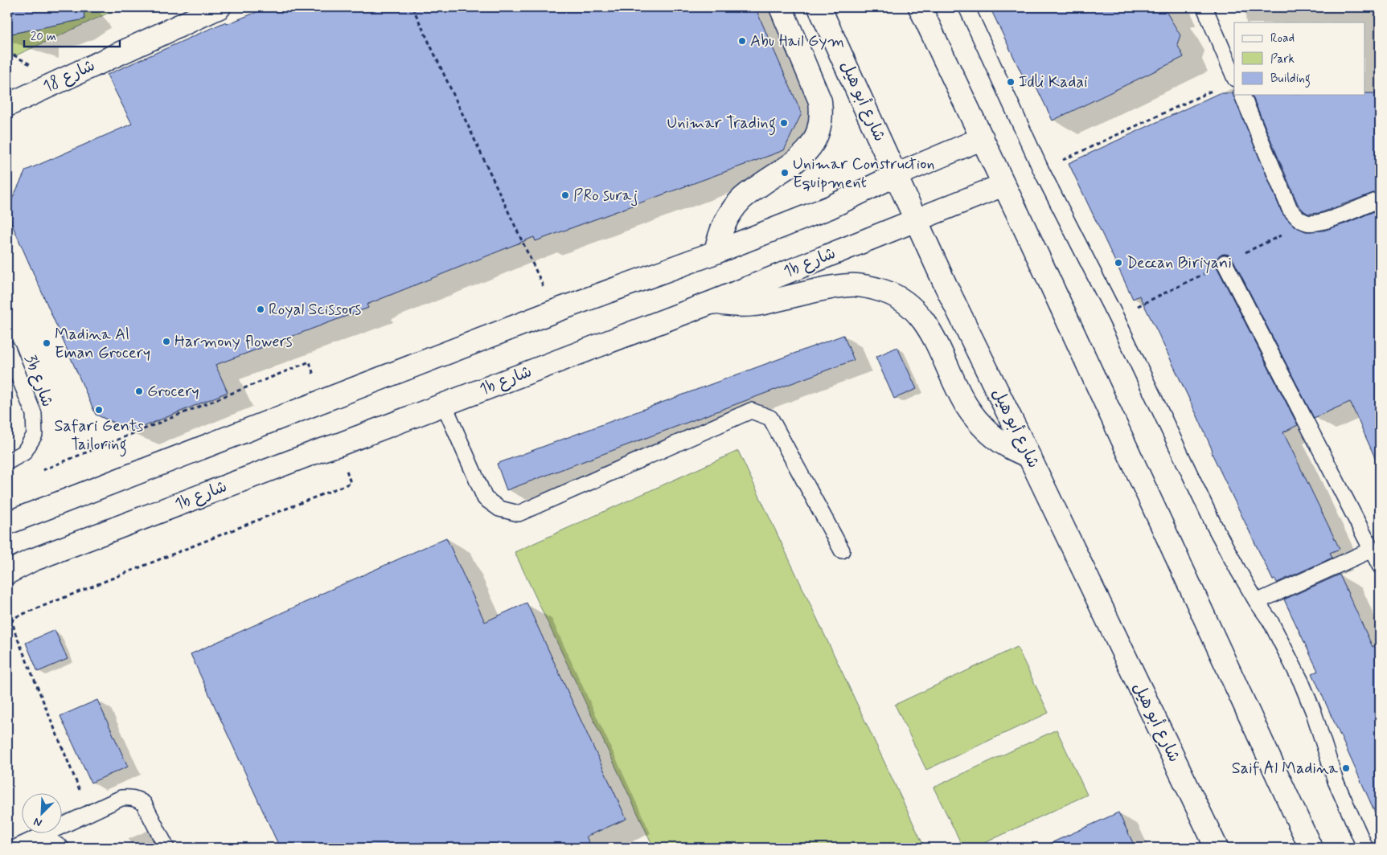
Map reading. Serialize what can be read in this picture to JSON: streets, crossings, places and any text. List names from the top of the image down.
{
  "streets": {
    "main road": ["شارع 18", "شارع أبو هيل", "1b شارع"],
    "lane": ["3b شارع"]
  },
  "crossings": [
    ["شارع أبو هيل", "1b شارع"]
  ],
  "places": [
    "Abu Hail Gym",
    "Idli Kadai",
    "Unimar Trading",
    "Unimar Construction Equipment",
    "PRo suraj",
    "Deccan Biriyani",
    "Royal Scissors",
    "Harmony flowers",
    "Madina Al Eman Grocery",
    "Grocery",
    "Safari Gents Tailoring",
    "Saif Al Madina"
  ],
  "legend": ["Road", "Park", "Building"],
  "scale_bar": "20 m",
  "north": "bottom left"
}
